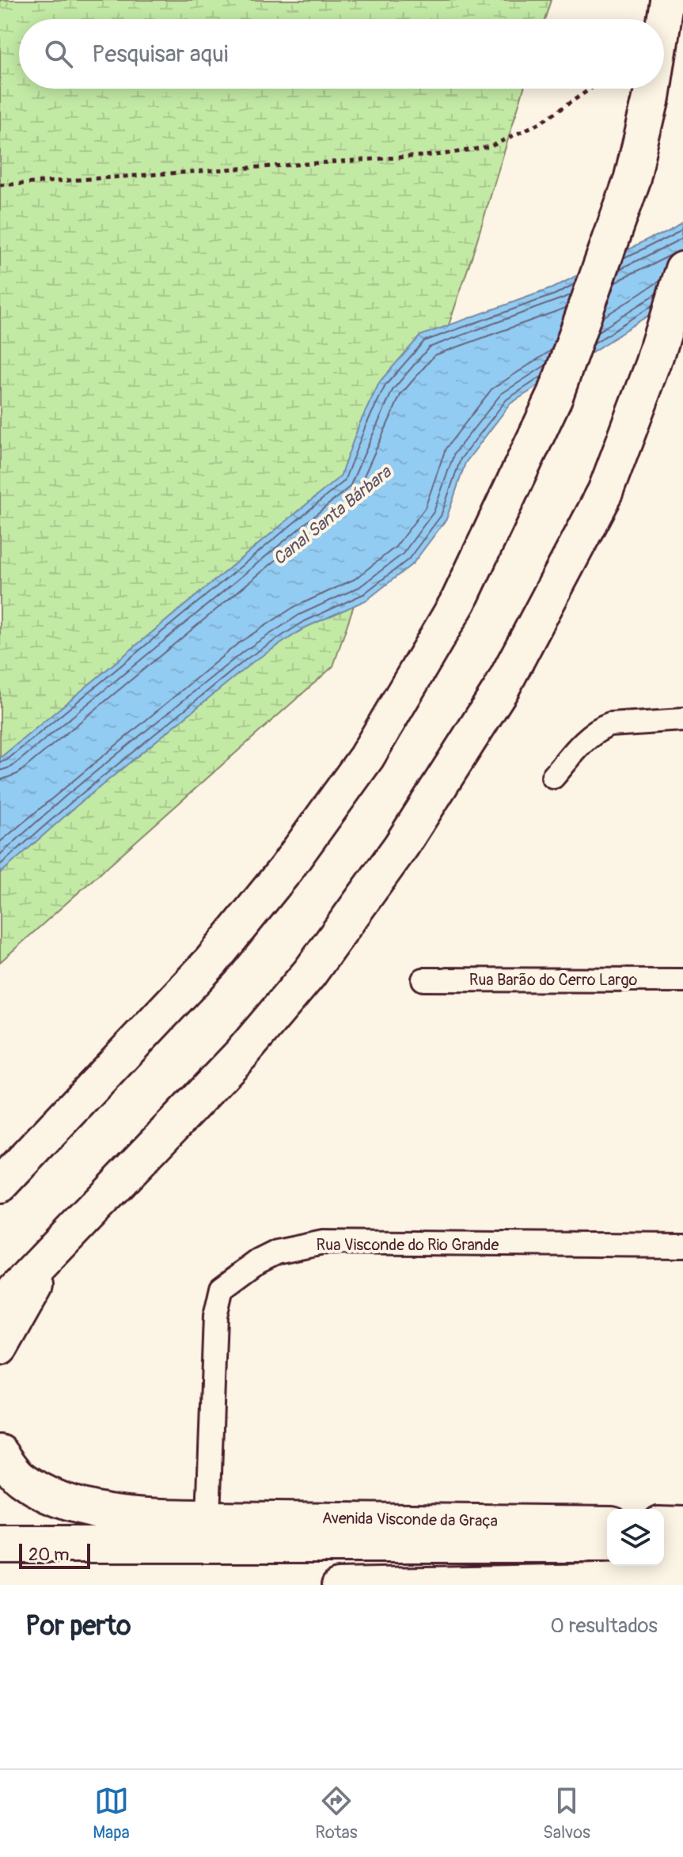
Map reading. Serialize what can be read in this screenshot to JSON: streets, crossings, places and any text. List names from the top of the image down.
{
  "streets": {
    "main road": ["Avenida Visconde da Graça"],
    "street": ["Rua Barão do Cerro Largo", "Rua Visconde do Rio Grande"]
  },
  "crossings": [
    ["Rua Visconde do Rio Grande", "Avenida Visconde da Graça"]
  ],
  "water": ["Canal Santa Bárbara"],
  "scale_bar": "20 m",
  "page": {
    "search": "Pesquisar aqui",
    "scale": "20 m",
    "heading": ["Por perto", "0 resultados"],
    "nav": ["Mapa", "Rotas", "Salvos"]
  }
}
